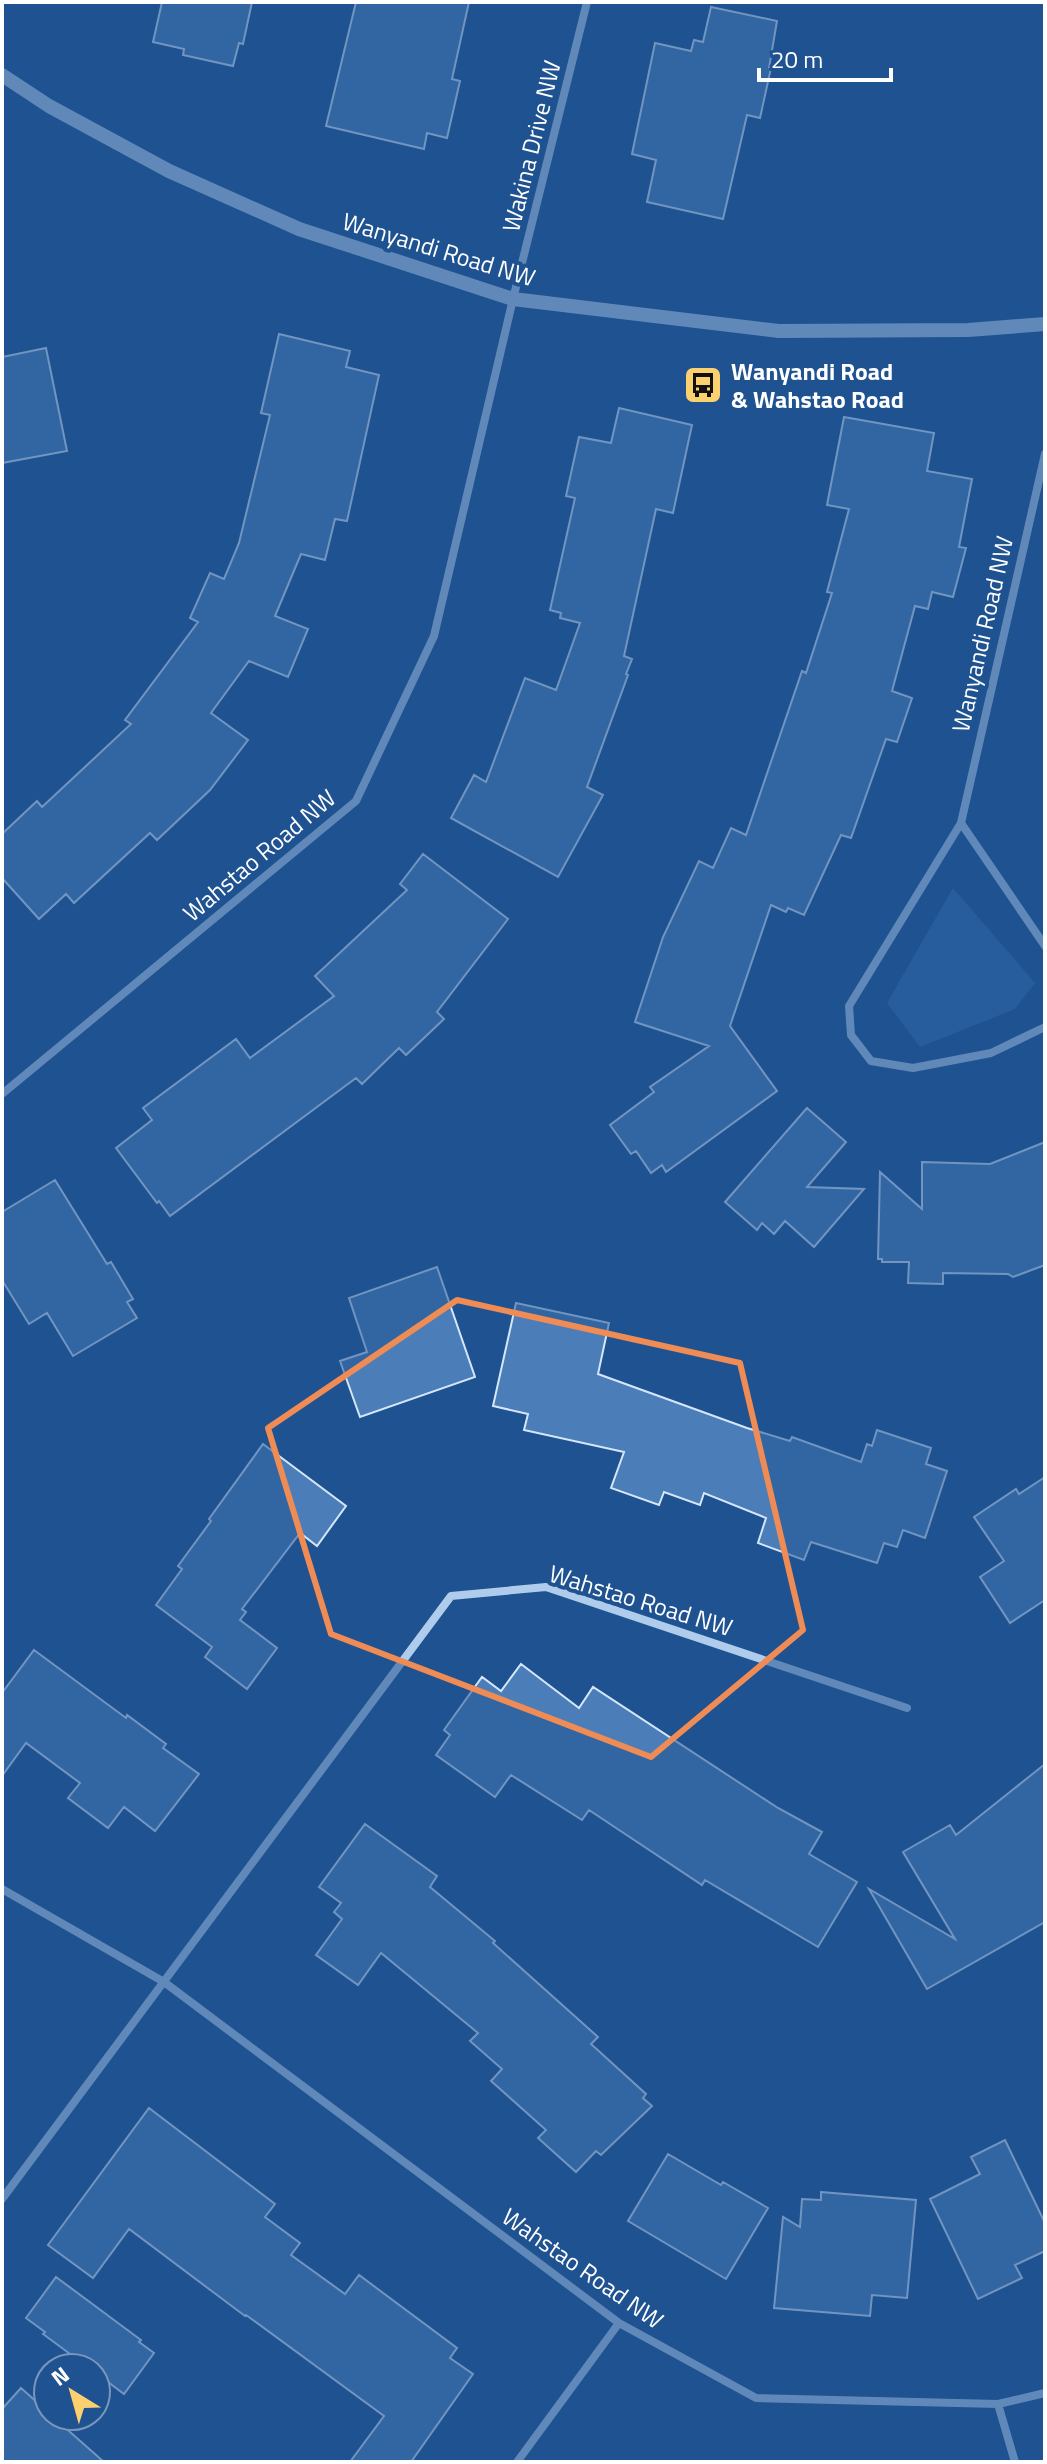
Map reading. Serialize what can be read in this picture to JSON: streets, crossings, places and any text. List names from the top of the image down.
{
  "streets": {
    "street": ["Wakina Drive NW", "Wanyandi Road NW", "Wahstao Road NW"]
  },
  "crossings": [
    ["Wakina Drive NW", "Wanyandi Road NW"],
    ["Wakina Drive NW", "Wahstao Road NW"],
    ["Wanyandi Road NW", "Wahstao Road NW"]
  ],
  "places": {
    "bus stop": ["Wanyandi Road & Wahstao Road"]
  },
  "scale_bar": "20 m",
  "north": "top left"
}
